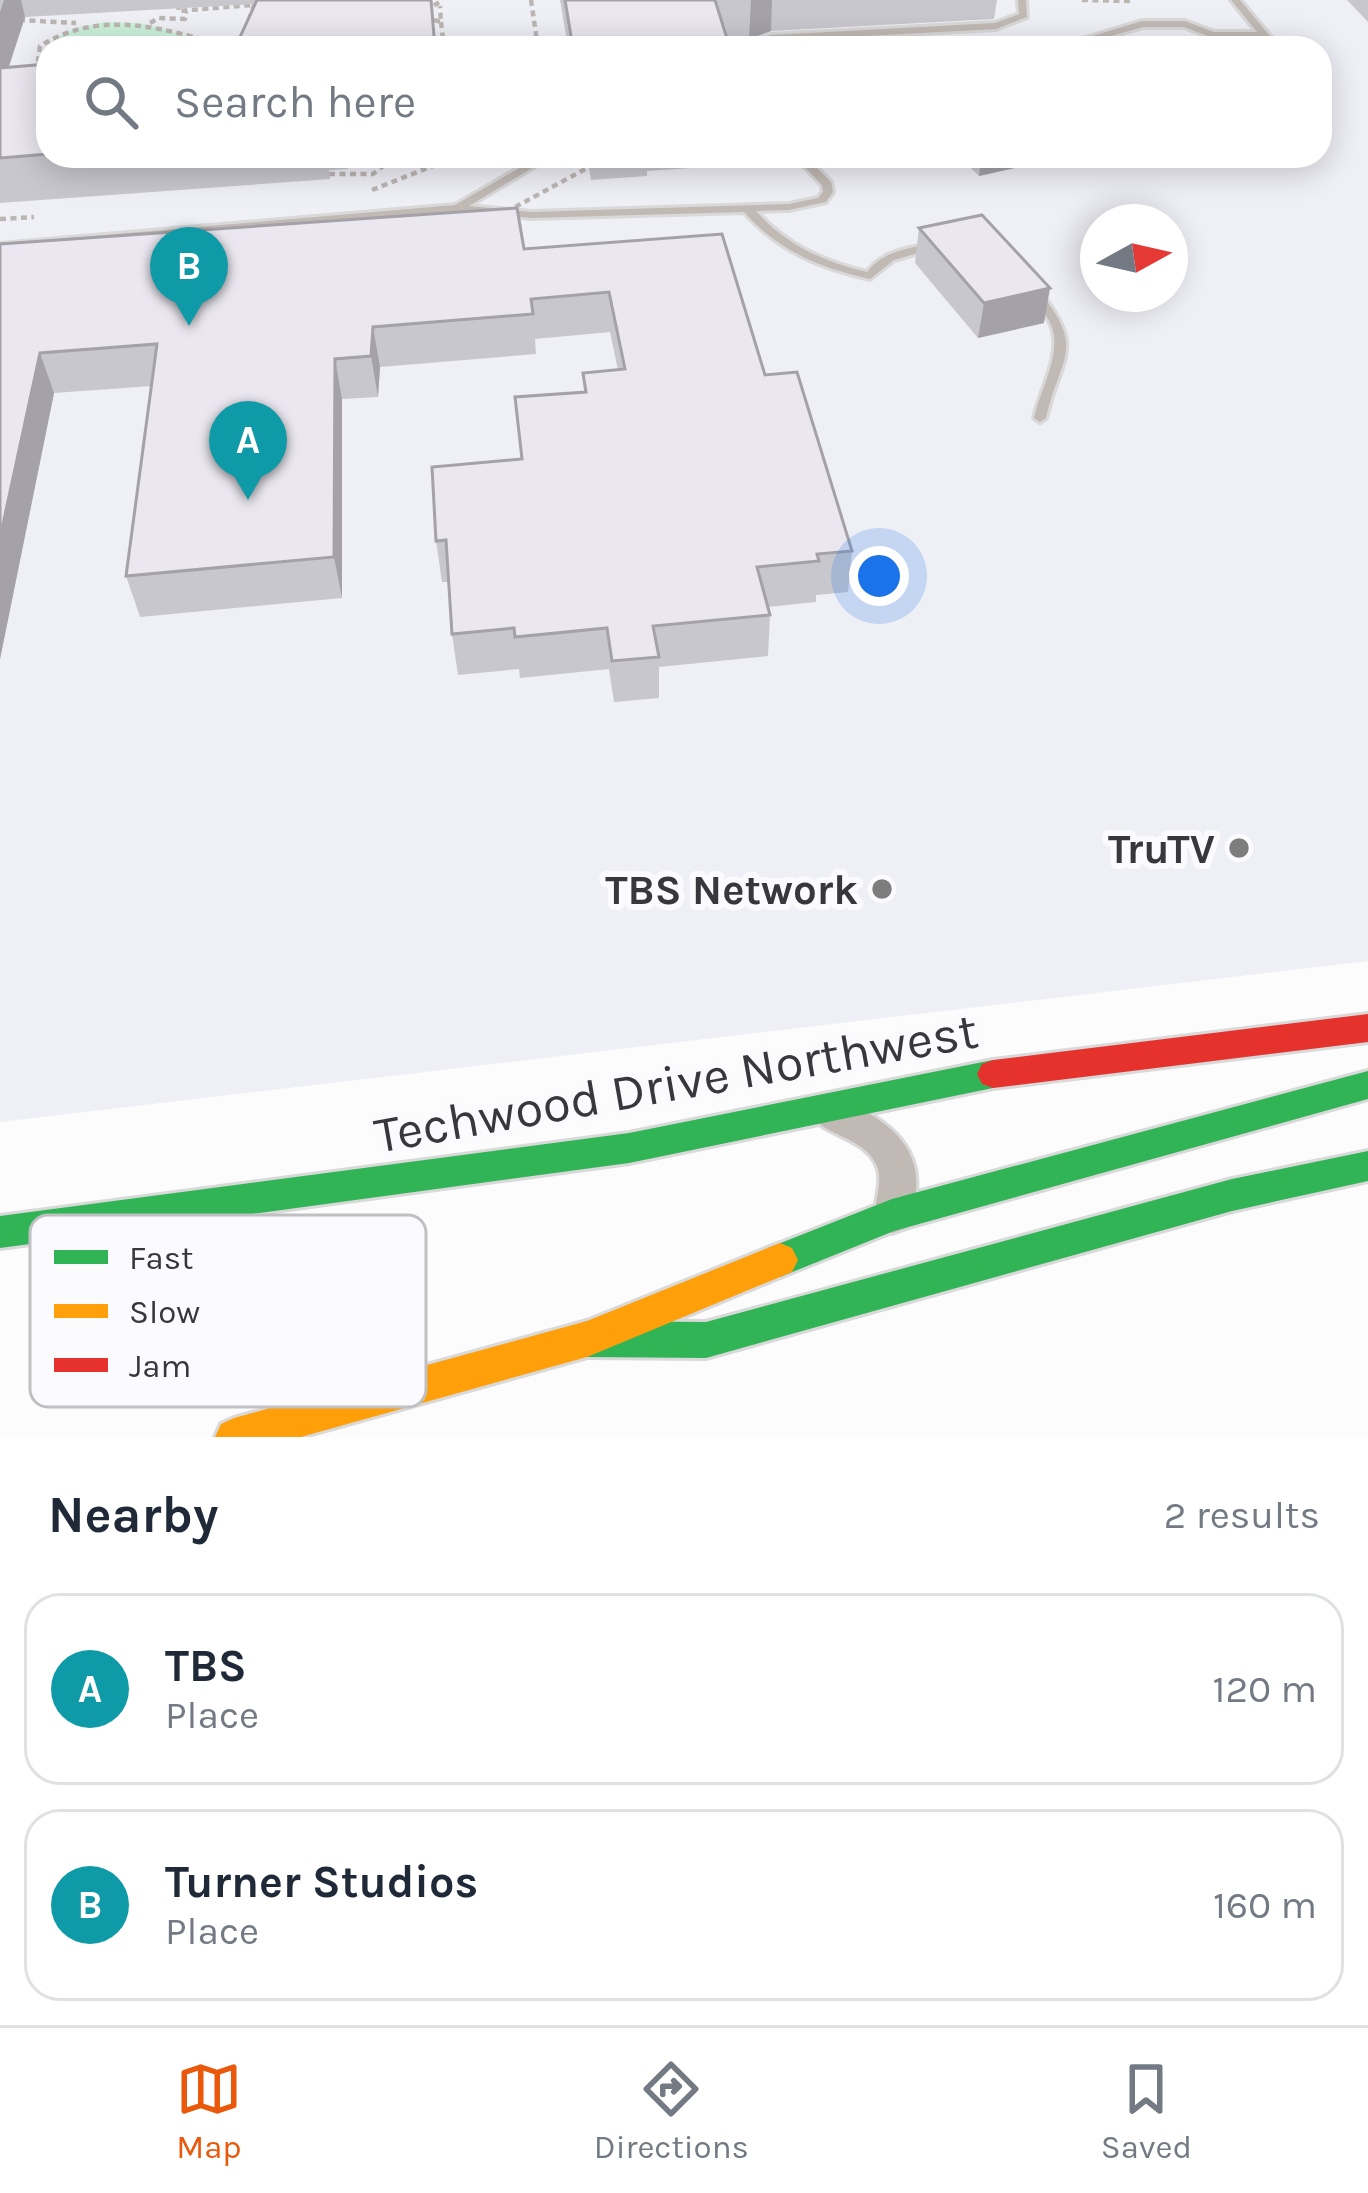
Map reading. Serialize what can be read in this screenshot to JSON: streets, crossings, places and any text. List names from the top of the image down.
{
  "streets": {
    "main road": ["Techwood Drive Northwest"]
  },
  "places": ["TruTV", "TBS Network"],
  "legend": ["Fast", "Slow", "Jam"],
  "north": "right",
  "page": {
    "search": "Search here",
    "pins": ["B", "A"],
    "heading": ["Nearby", "2 results"],
    "list": [
      {
        "mark": "A",
        "name": "TBS",
        "note": "Place",
        "value": "120 m"
      },
      {
        "mark": "B",
        "name": "Turner Studios",
        "note": "Place",
        "value": "160 m"
      }
    ],
    "nav": ["Map", "Directions", "Saved"]
  }
}
